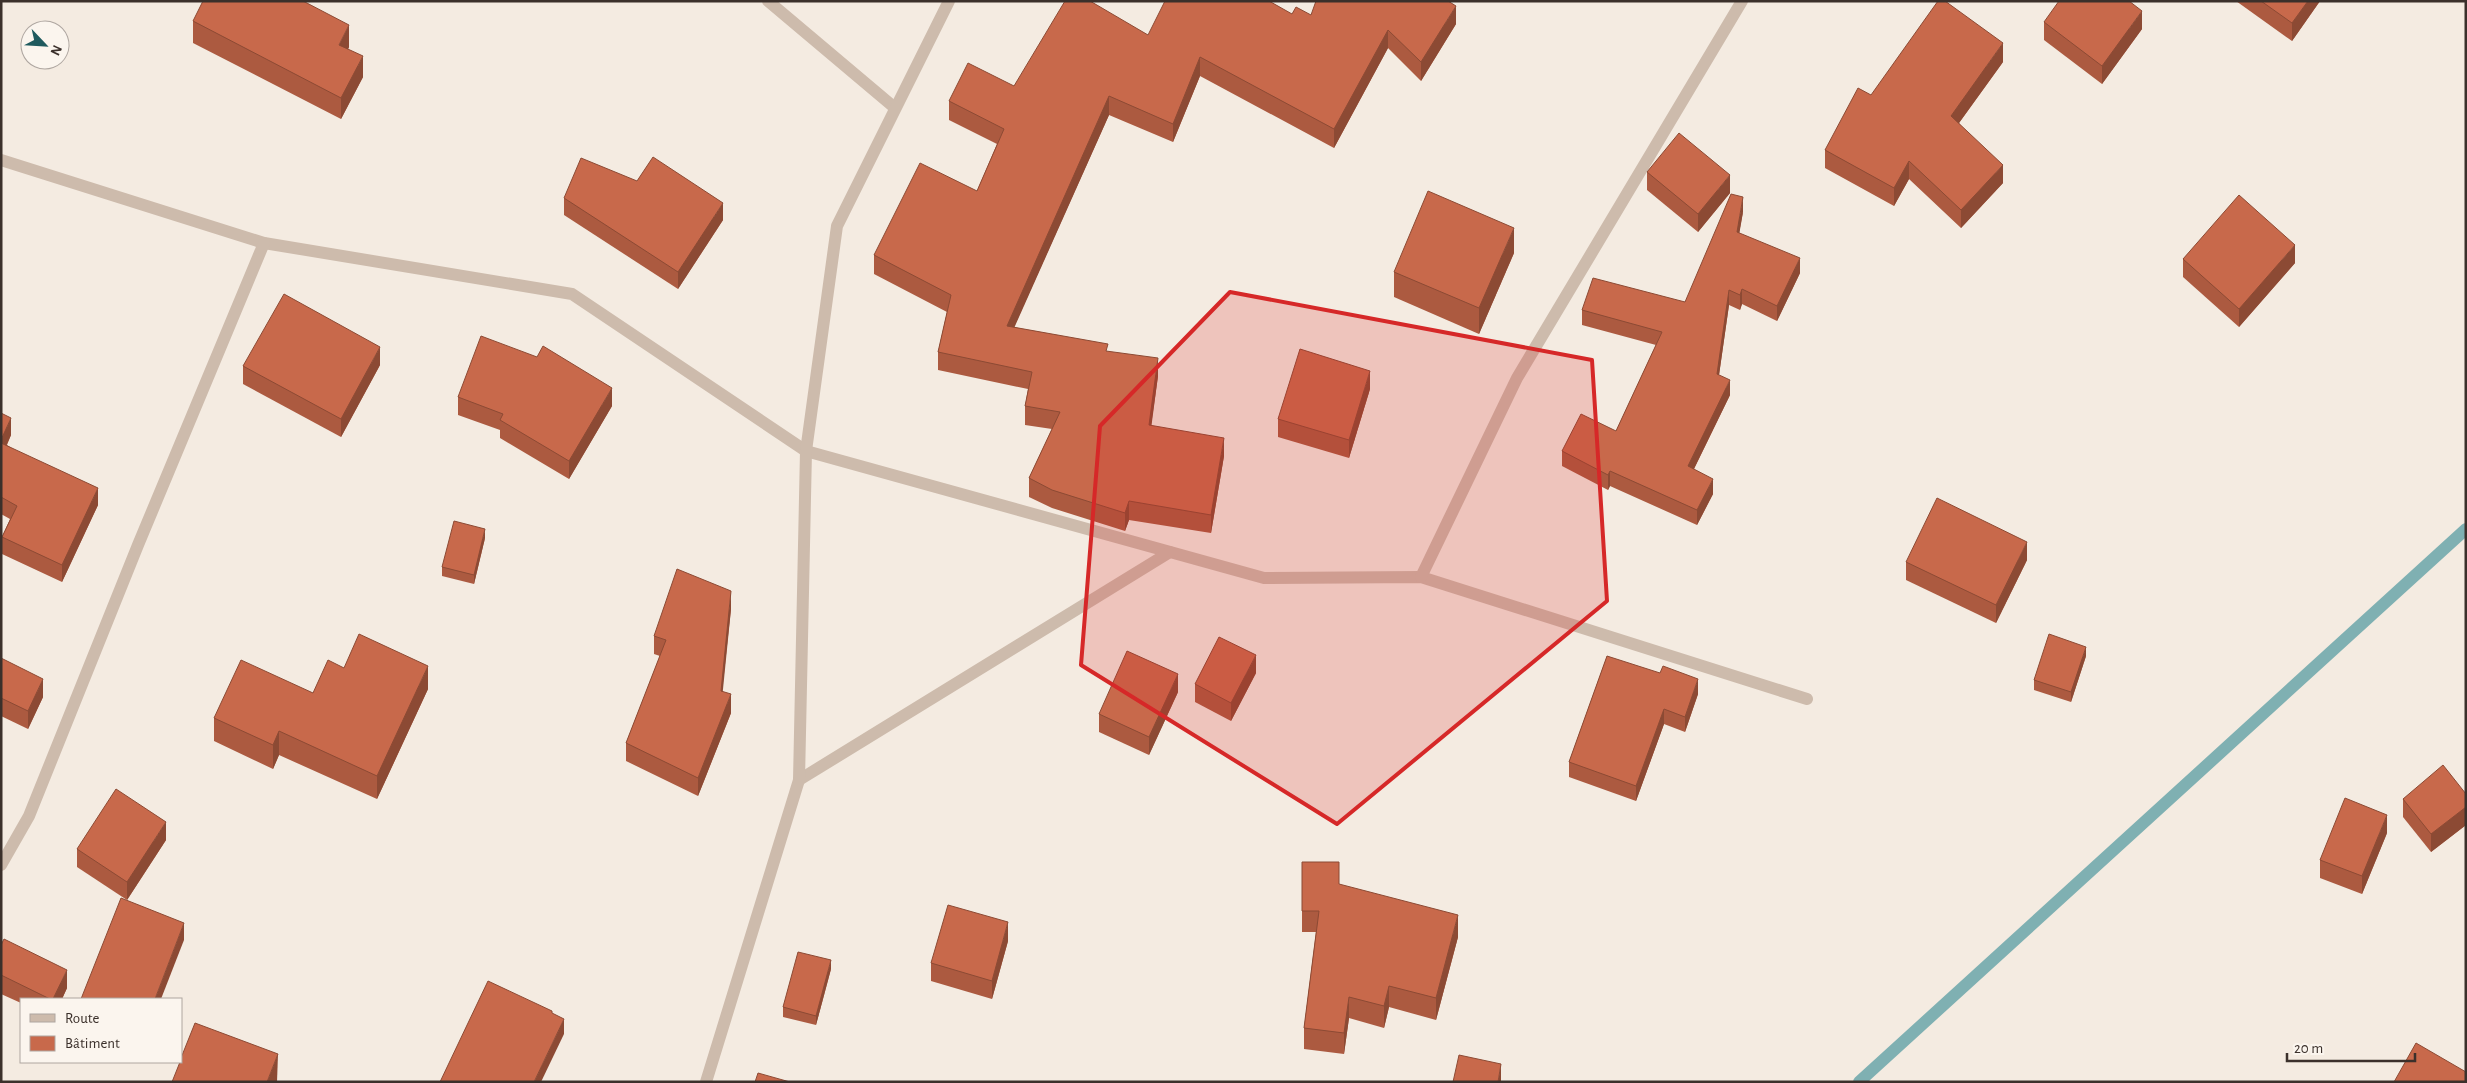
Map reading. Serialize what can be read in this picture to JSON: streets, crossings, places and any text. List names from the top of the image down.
{
  "legend": ["Route", "Bâtiment"],
  "scale_bar": "20 m",
  "north": "bottom right"
}
